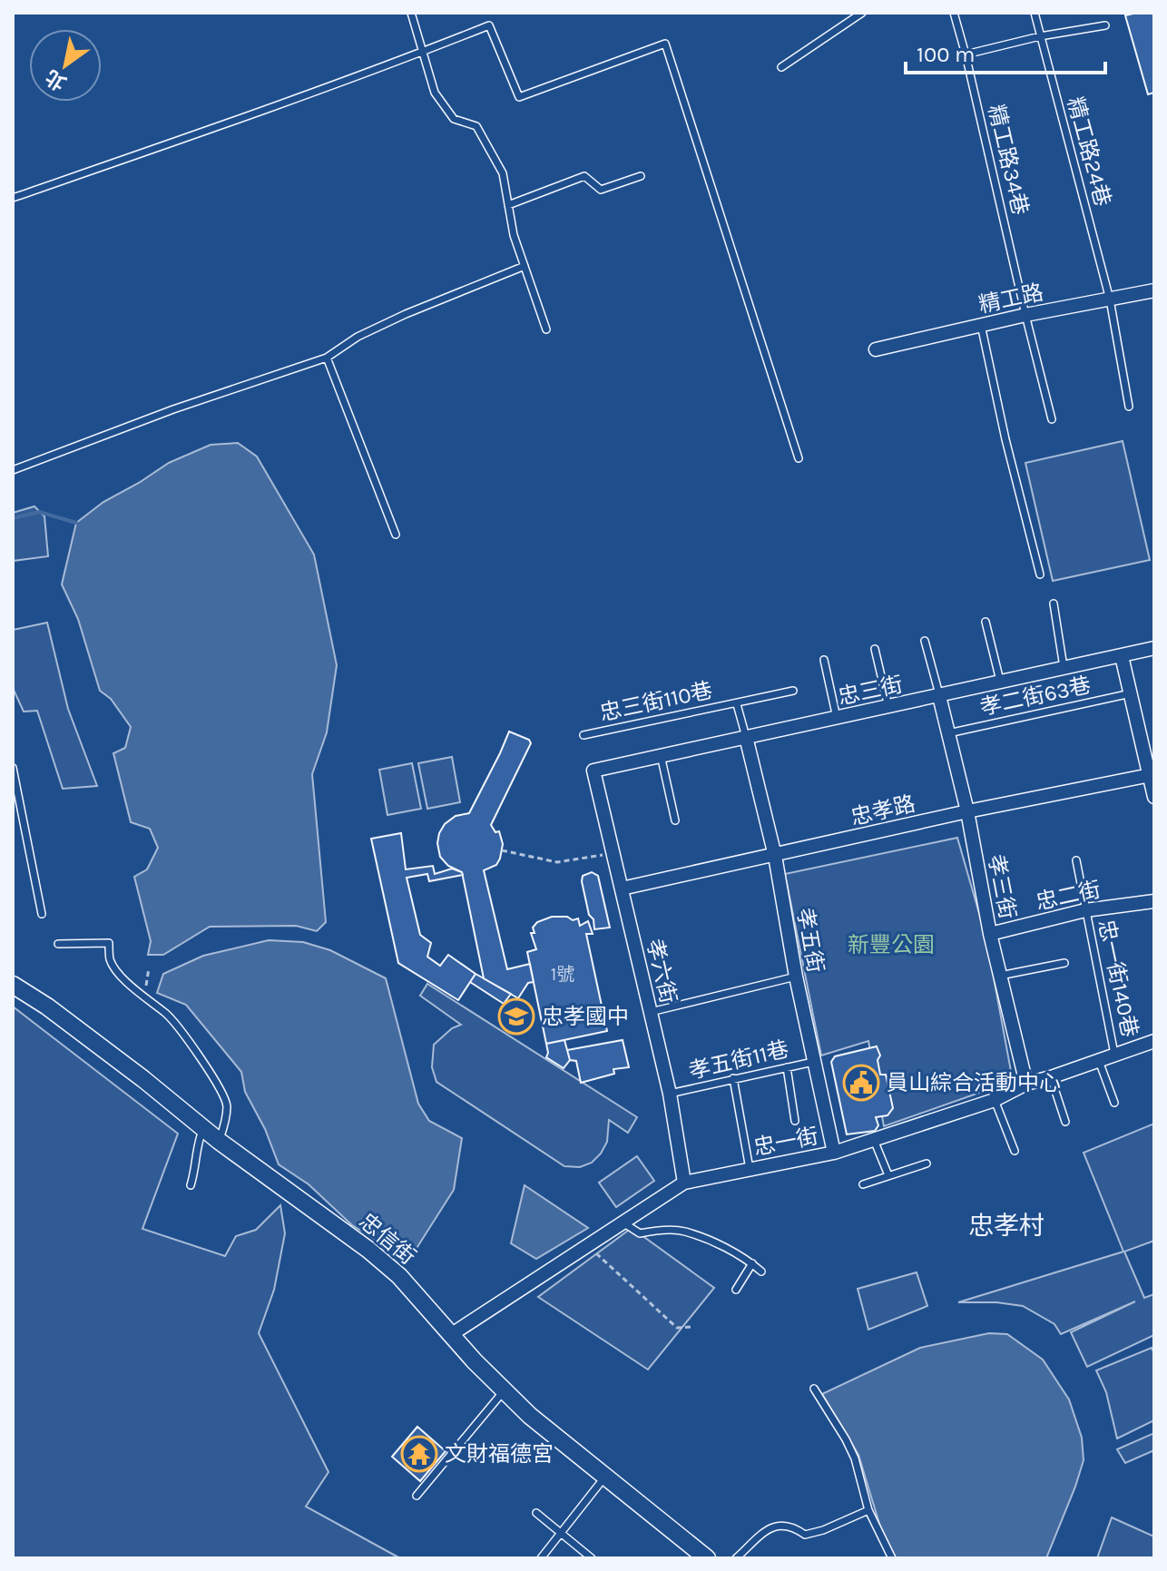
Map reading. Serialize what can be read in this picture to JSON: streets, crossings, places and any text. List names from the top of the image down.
{
  "streets": {
    "street": [
      "精工路",
      "忠三街",
      "忠孝路",
      "孝三街",
      "忠二街",
      "孝五街",
      "孝六街",
      "忠一街",
      "忠信街"
    ],
    "lane": [
      "精工路24巷",
      "精工路34巷",
      "孝二街63巷",
      "忠三街110巷",
      "忠一街140巷",
      "孝五街11巷"
    ]
  },
  "crossings": [
    ["精工路24巷", "精工路"],
    ["精工路34巷", "精工路"],
    ["忠三街", "忠三街110巷"],
    ["忠三街", "孝三街"],
    ["忠三街", "孝五街"],
    ["忠三街", "孝六街"],
    ["孝二街63巷", "孝三街"],
    ["忠三街110巷", "孝五街"],
    ["忠孝路", "孝三街"],
    ["忠孝路", "孝五街"],
    ["忠孝路", "孝六街"],
    ["孝三街", "忠二街"],
    ["孝三街", "忠一街"],
    ["忠二街", "忠一街140巷"],
    ["孝五街", "孝五街11巷"],
    ["孝五街", "忠一街"],
    ["孝六街", "孝五街11巷"],
    ["孝六街", "忠一街"],
    ["忠一街140巷", "忠一街"],
    ["忠一街", "忠信街"]
  ],
  "districts": ["忠孝村"],
  "parks": ["新豐公園"],
  "places": {
    "school or university": ["忠孝國中"],
    "public building": ["員山綜合活動中心"],
    "temple": ["文財福德宮"]
  },
  "house_numbers": ["1號"],
  "scale_bar": "100 m",
  "north": "bottom left"
}
